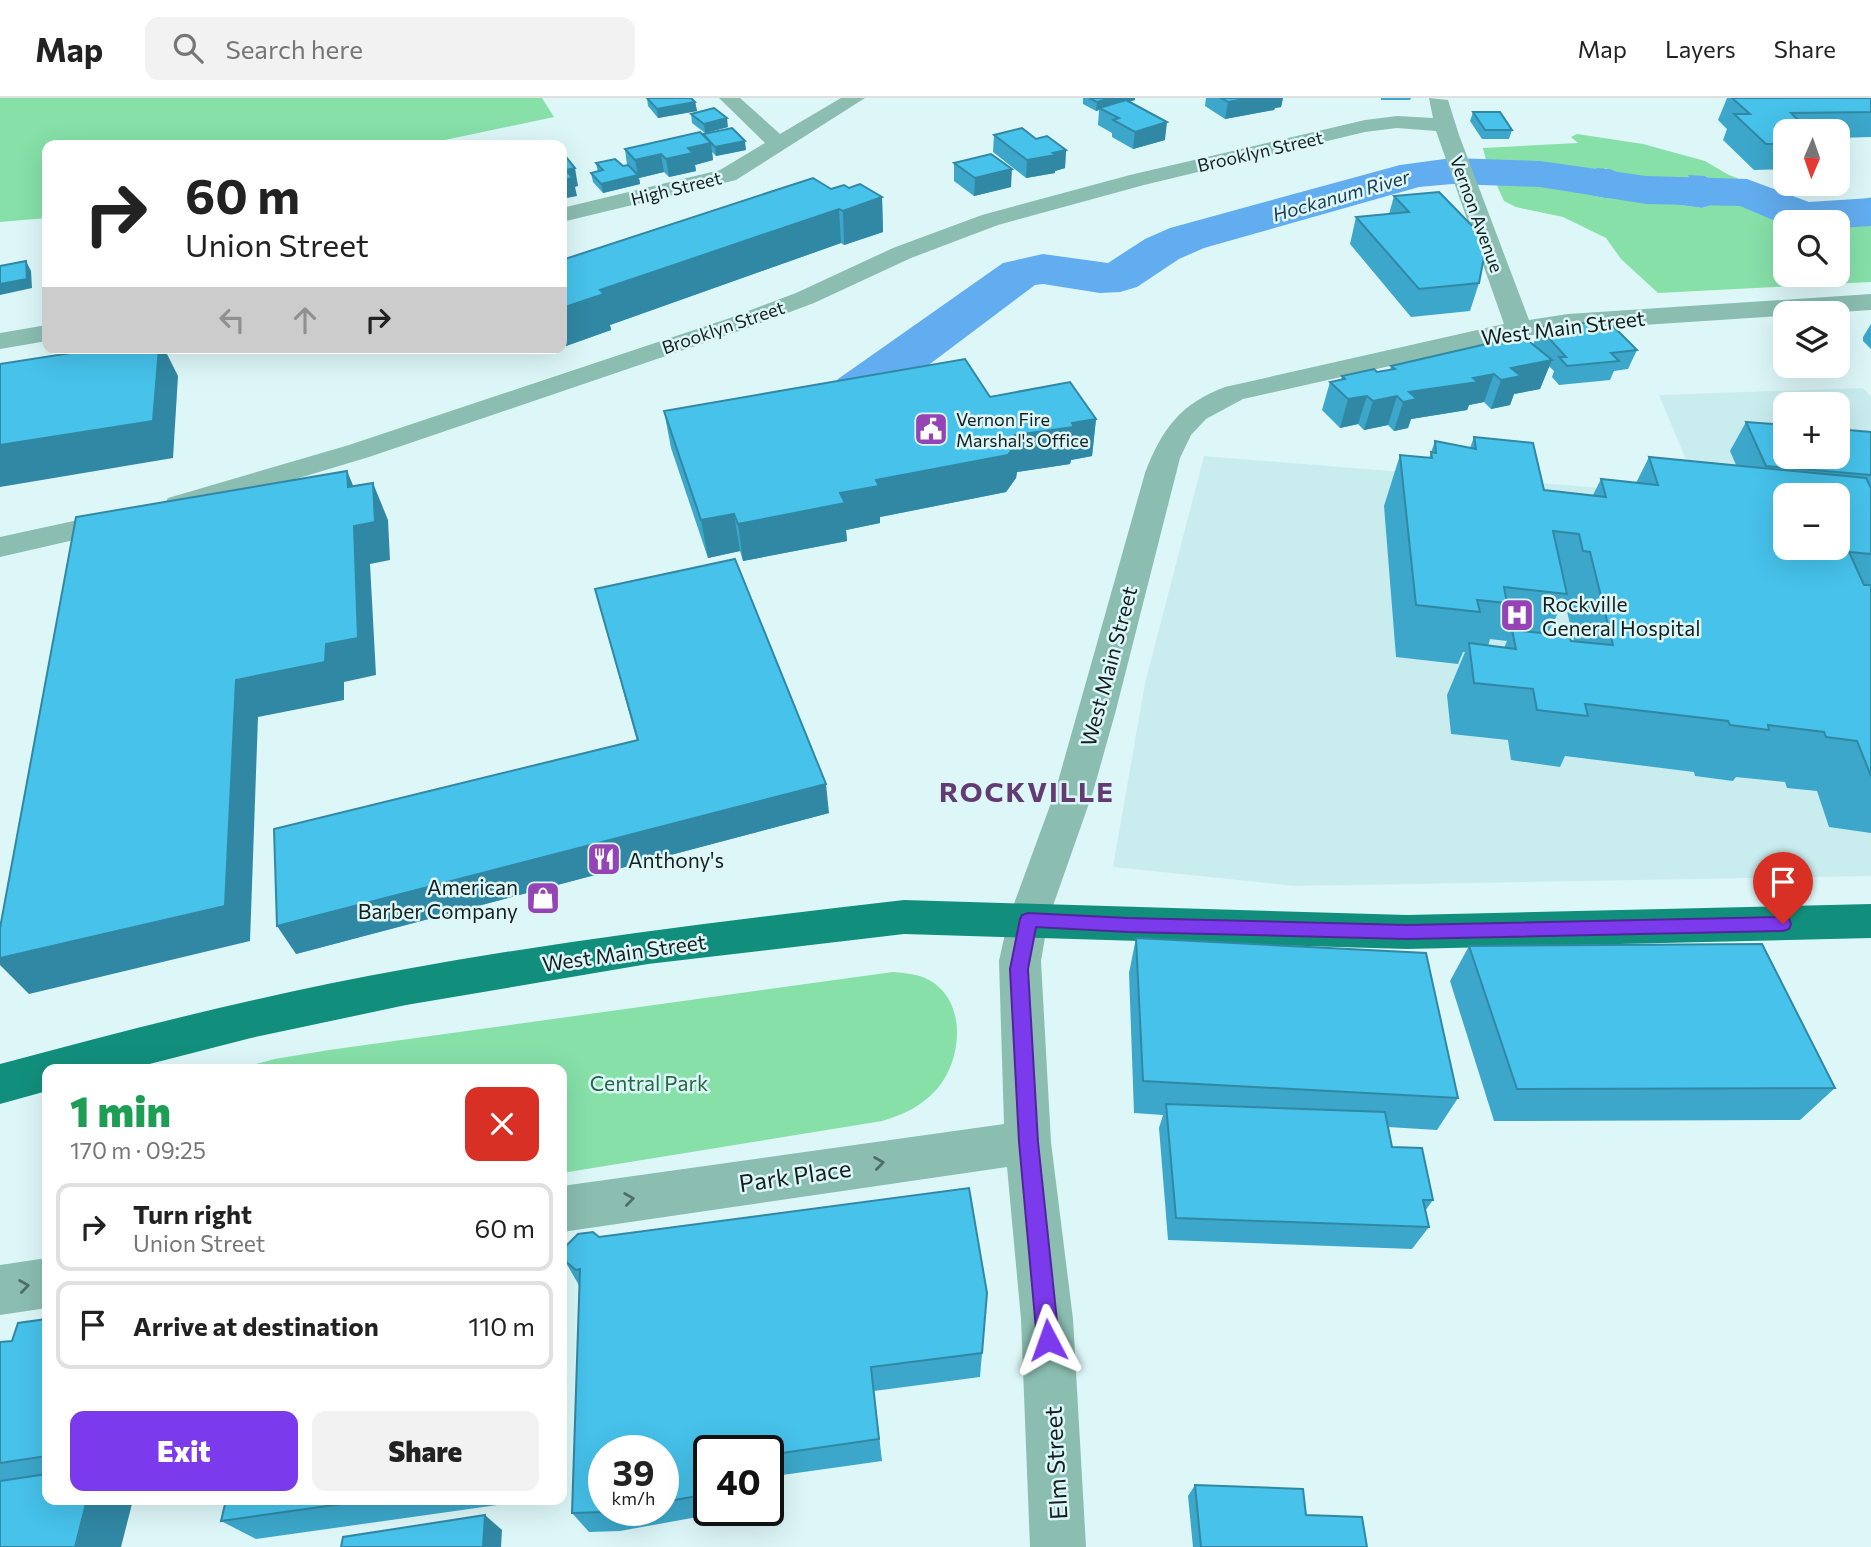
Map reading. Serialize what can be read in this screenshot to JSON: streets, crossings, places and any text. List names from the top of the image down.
{
  "streets": {
    "main road": ["West Main Street"],
    "street": [
      "Brooklyn Street",
      "High Street",
      "Vernon Avenue",
      "Park Place",
      "Elm Street"
    ]
  },
  "crossings": [
    ["Brooklyn Street", "Vernon Avenue"],
    ["Vernon Avenue", "West Main Street"],
    ["West Main Street", "Elm Street"],
    ["Park Place", "Elm Street"]
  ],
  "one_way": ["Park Place"],
  "districts": ["ROCKVILLE"],
  "water": ["Hockanum River"],
  "parks": ["Central Park"],
  "places": {
    "public building": ["Vernon Fire Marshal's Office"],
    "hospital": ["Rockville General Hospital"],
    "restaurant": ["Anthony's"],
    "shop": ["American Barber Company"]
  },
  "north": "bottom",
  "page": {
    "header": "Map",
    "search": "Search here",
    "nav": ["Map", "Layers", "Share"],
    "map_buttons": ["+", "−"],
    "turn": ["60 m", "Union Street"],
    "heading": ["1 min", "170 m · 09:25"],
    "list": [
      {
        "name": "Turn right",
        "note": "Union Street",
        "value": "60 m"
      },
      {
        "name": "Arrive at destination",
        "value": "110 m"
      }
    ],
    "buttons": ["Exit", "Share"],
    "speed": "39 km/h",
    "limit": "40"
  }
}
